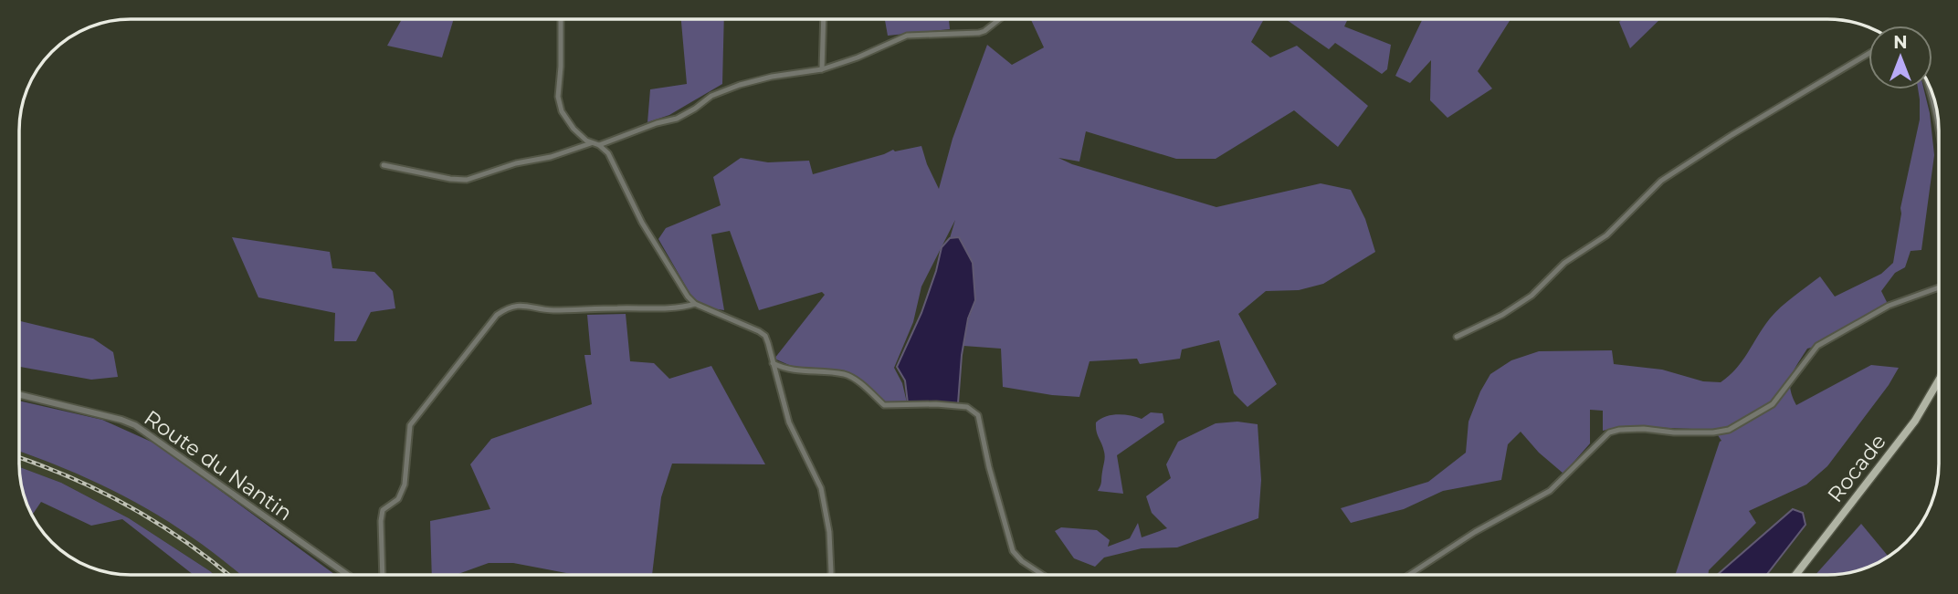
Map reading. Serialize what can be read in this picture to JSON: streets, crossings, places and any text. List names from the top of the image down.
{
  "streets": {
    "main road": ["Rocade"],
    "street": ["Route du Nantin"]
  },
  "north": "top"
}
